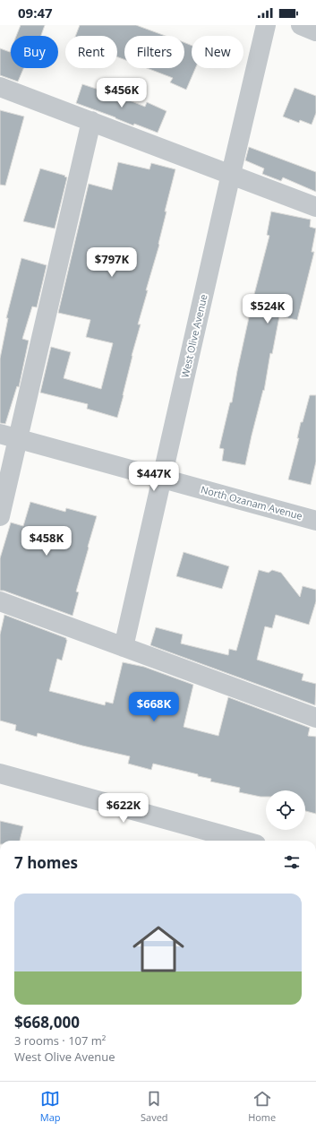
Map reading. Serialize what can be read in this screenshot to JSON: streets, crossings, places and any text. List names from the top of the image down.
{
  "streets": {
    "street": ["West Olive Avenue", "North Ozanam Avenue"]
  },
  "crossings": [
    ["West Olive Avenue", "North Ozanam Avenue"]
  ],
  "page": {
    "status": "09:47",
    "chip": [
      "Buy",
      "Rent",
      "Filters",
      "New"
    ],
    "price": [
      "$456K",
      "$797K",
      "$524K",
      "$447K",
      "$458K",
      "$668K",
      "$622K"
    ],
    "heading": "7 homes",
    "list": [
      {
        "name": "$668,000",
        "note": "3 rooms · 107 m² · West Olive Avenue"
      }
    ],
    "tabs": ["Map", "Saved", "Home"]
  }
}
